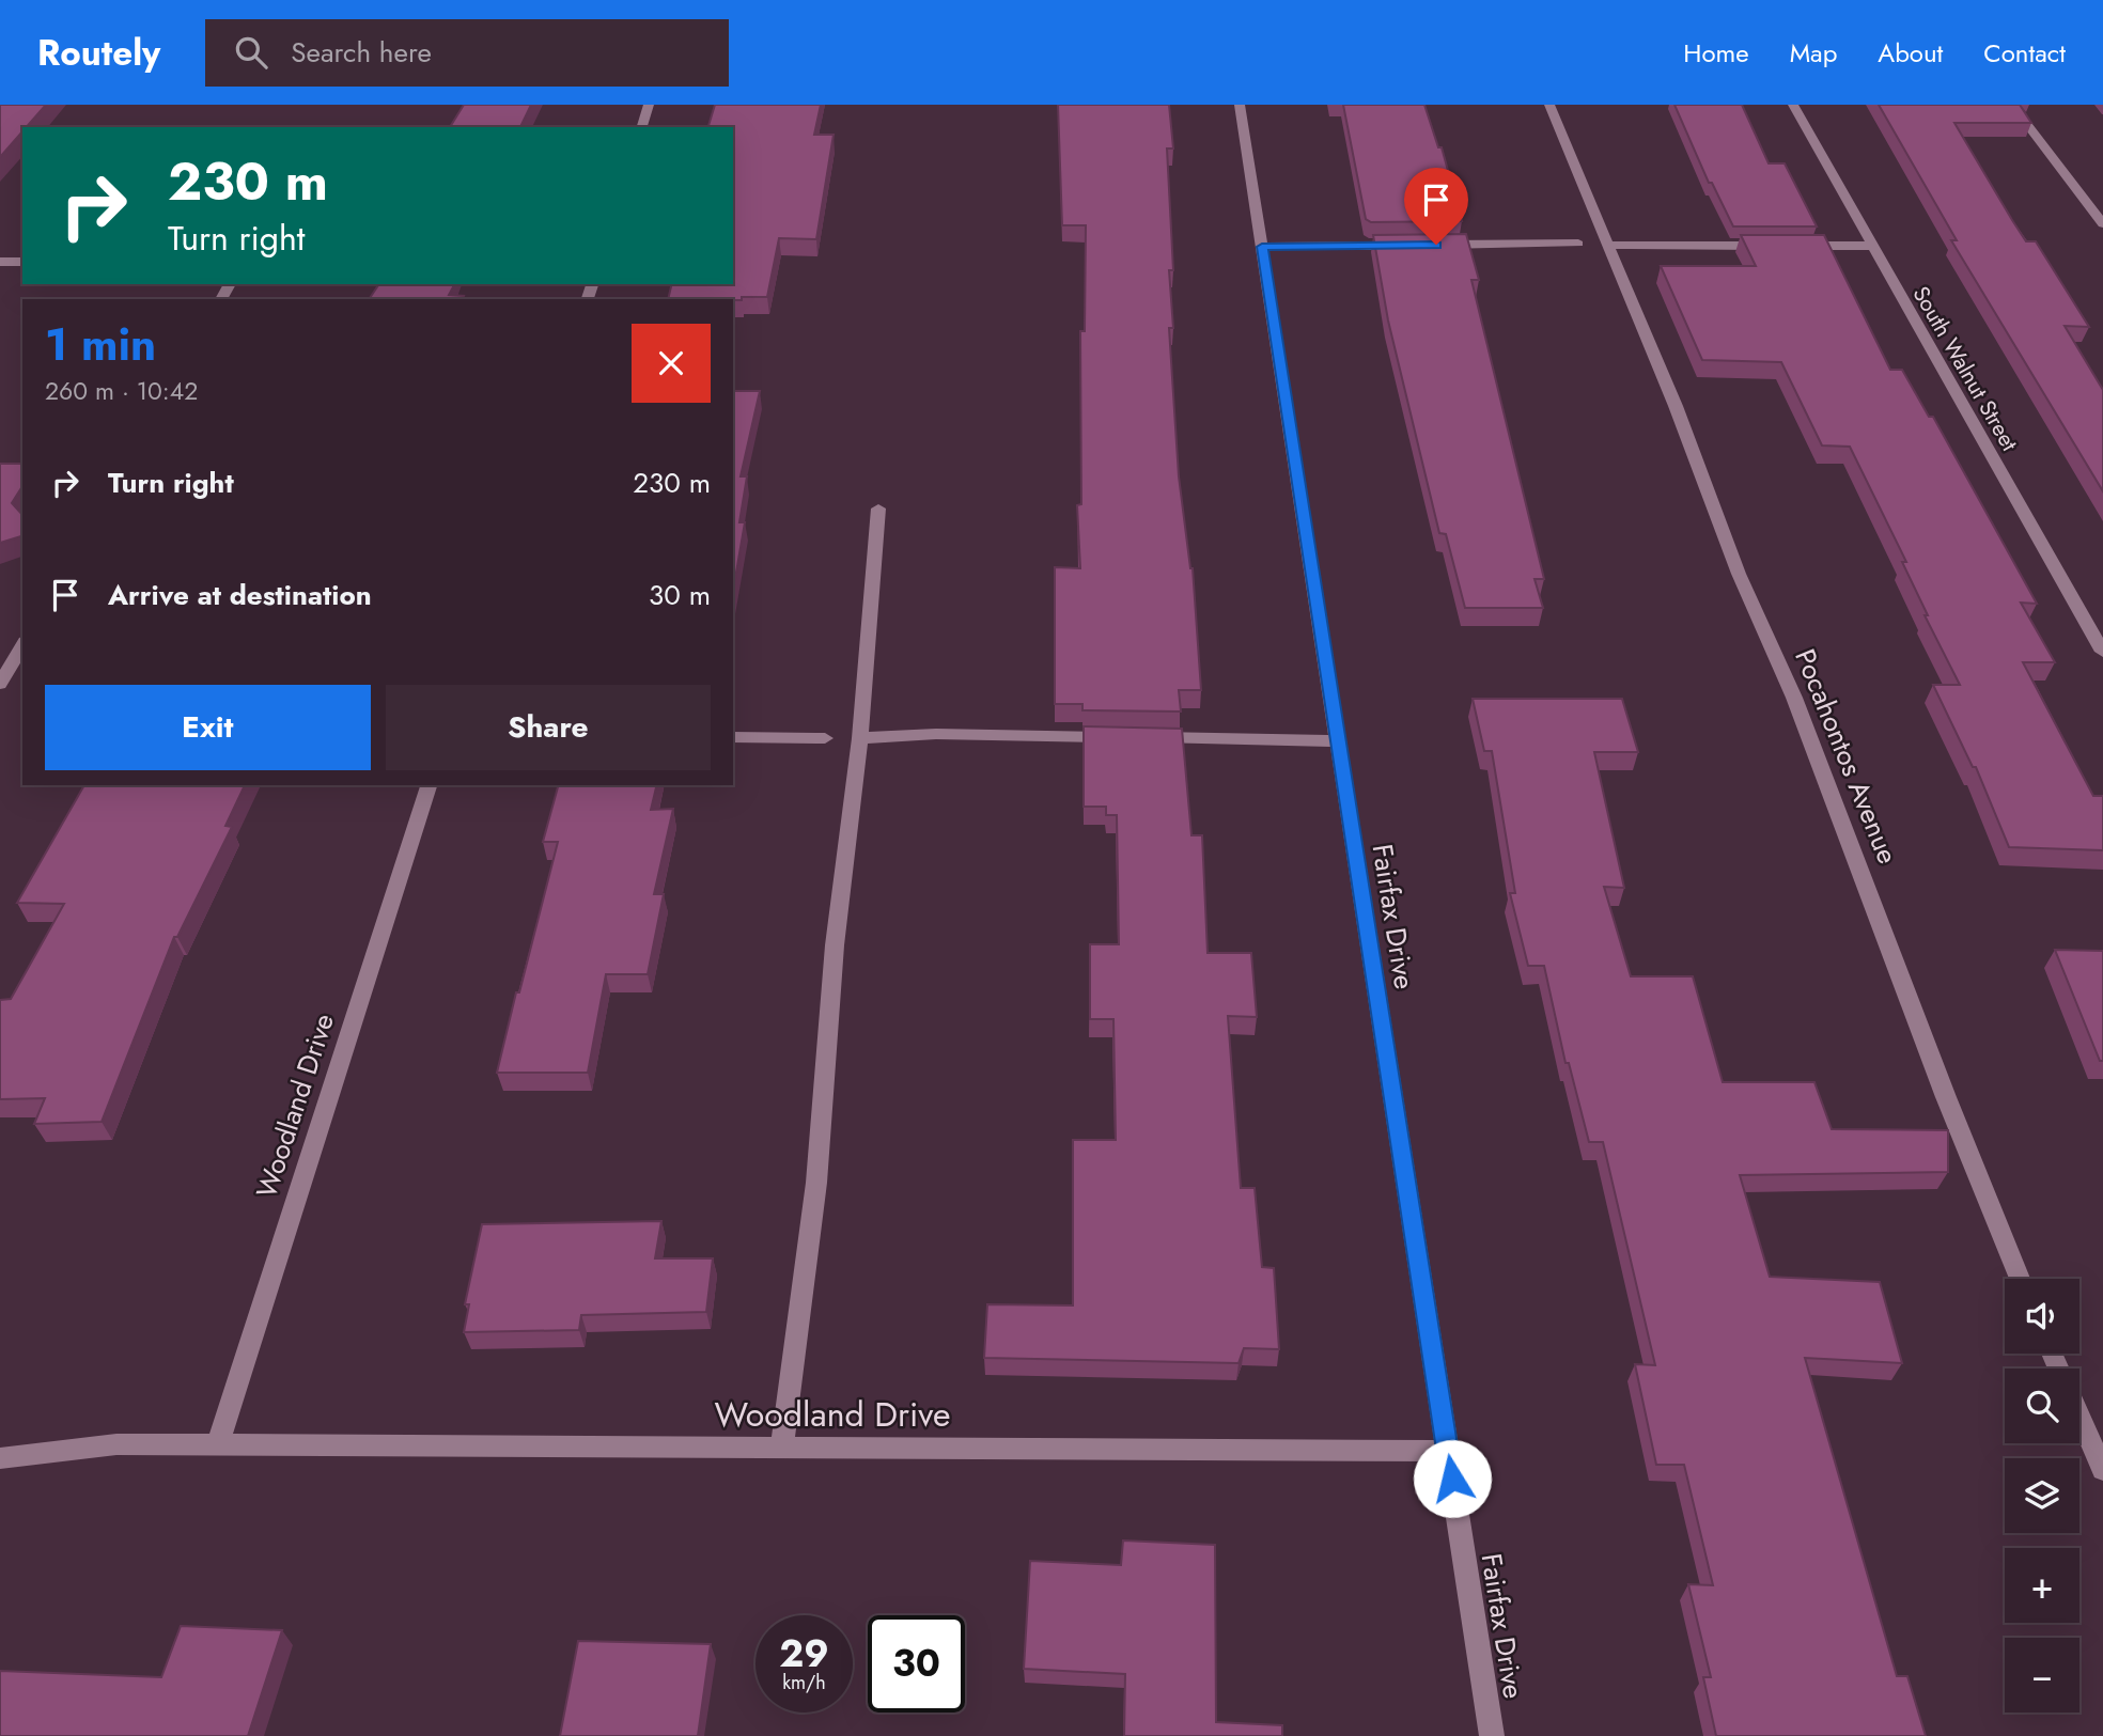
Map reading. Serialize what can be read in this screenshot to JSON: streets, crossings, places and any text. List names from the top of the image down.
{
  "streets": {
    "street": [
      "South Walnut Street",
      "Pocahontos Avenue",
      "Fairfax Drive",
      "Woodland Drive"
    ]
  },
  "crossings": [
    ["Fairfax Drive", "Woodland Drive"]
  ],
  "page": {
    "header": "Routely",
    "search": "Search here",
    "nav": [
      "Home",
      "Map",
      "About",
      "Contact"
    ],
    "turn": ["230 m", "Turn right"],
    "heading": ["1 min", "260 m · 10:42"],
    "list": [
      {
        "name": "Turn right",
        "value": "230 m"
      },
      {
        "name": "Arrive at destination",
        "value": "30 m"
      }
    ],
    "buttons": ["Exit", "Share"],
    "map_buttons": ["+", "−"],
    "speed": "29 km/h",
    "limit": "30"
  }
}
